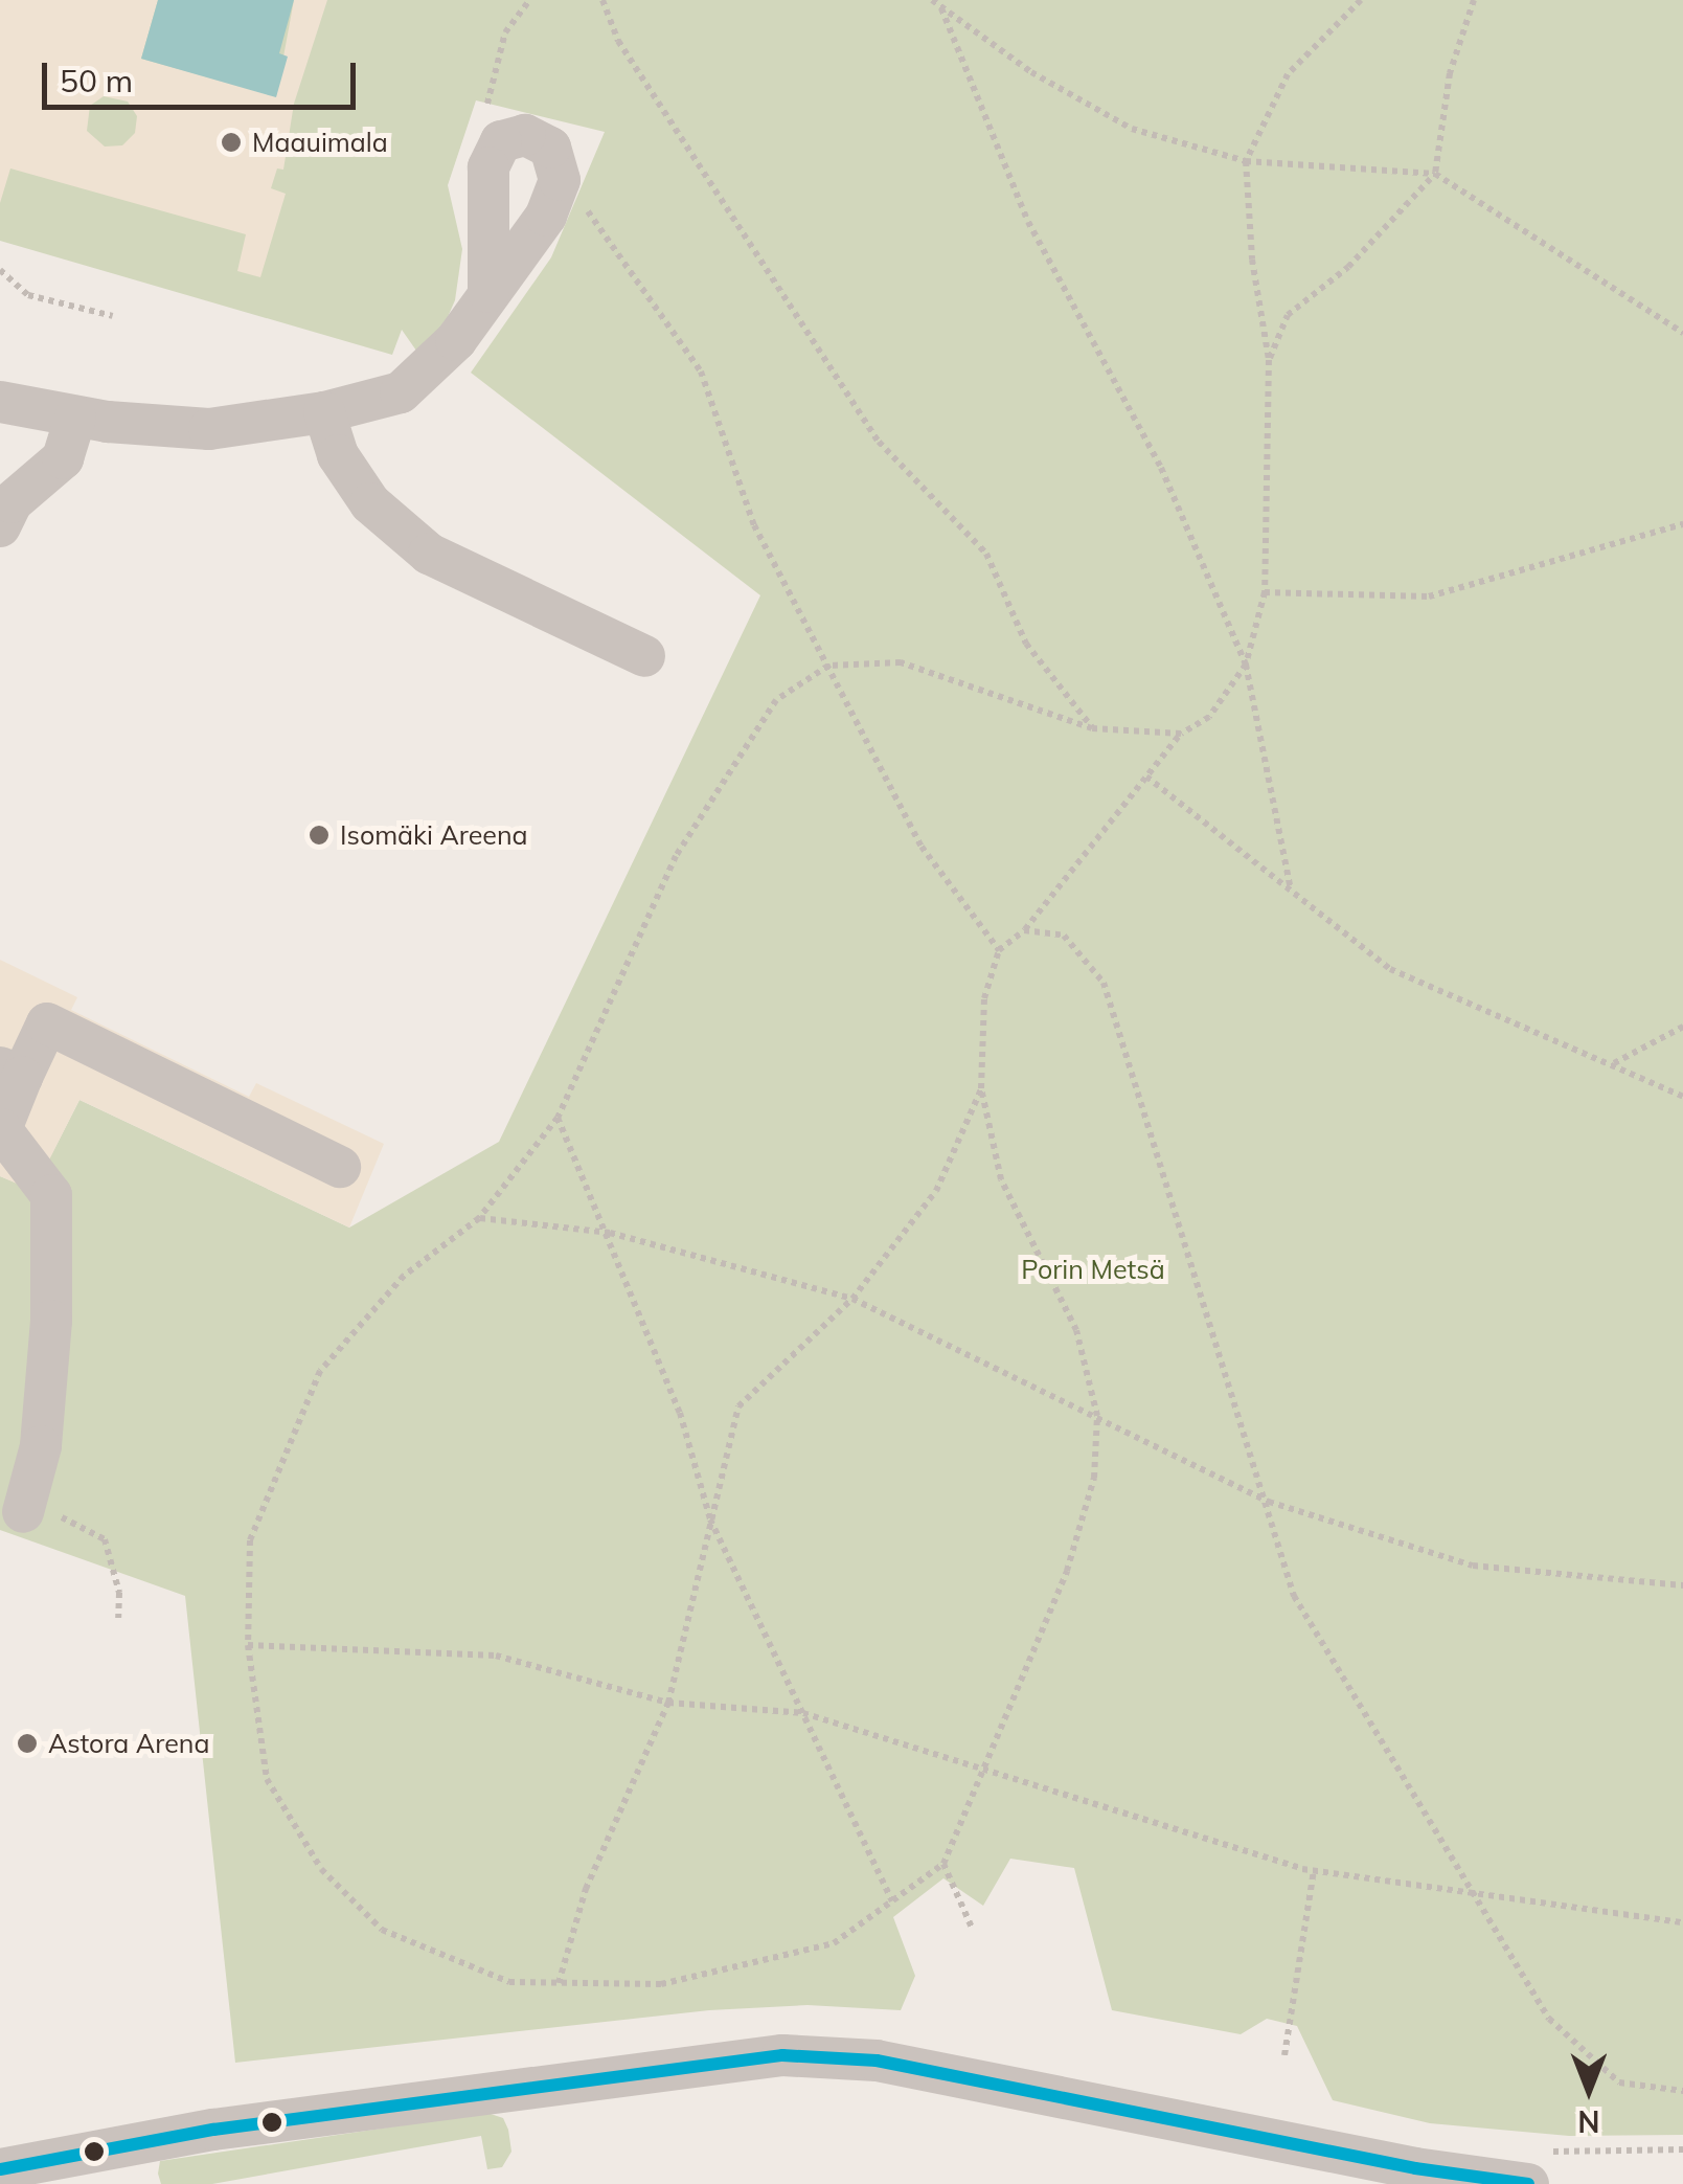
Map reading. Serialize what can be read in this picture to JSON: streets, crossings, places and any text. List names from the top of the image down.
{
  "parks": ["Porin Metsä"],
  "places": ["Maauimala", "Isomäki Areena", "Astora Arena"],
  "scale_bar": "50 m",
  "north": "bottom"
}
